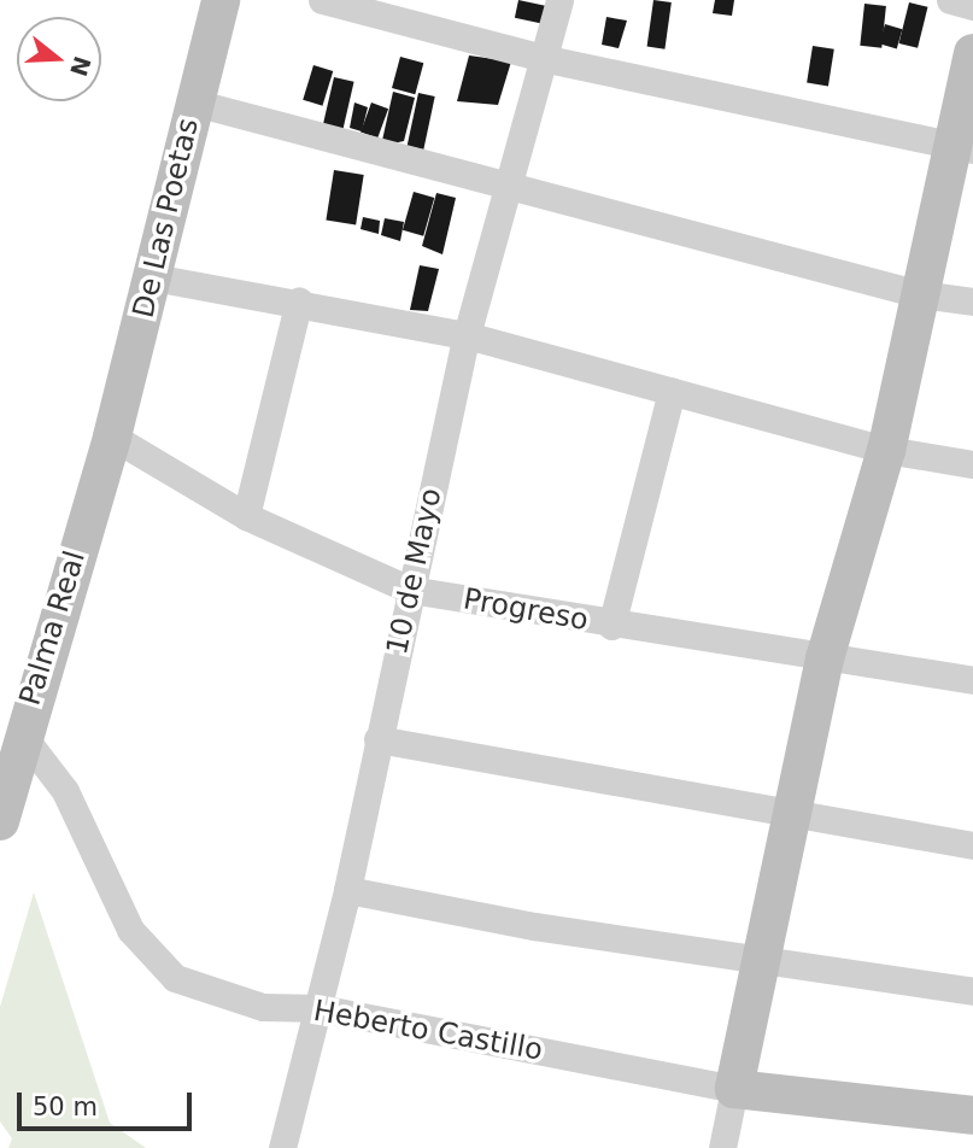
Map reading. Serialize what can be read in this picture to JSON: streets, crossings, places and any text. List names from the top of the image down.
{
  "streets": {
    "street": [
      "De Las Poetas",
      "10 de Mayo",
      "Progreso",
      "Palma Real",
      "Heberto Castillo"
    ]
  },
  "crossings": [
    ["De Las Poetas", "Progreso"],
    ["De Las Poetas", "Palma Real"],
    ["10 de Mayo", "Progreso"],
    ["10 de Mayo", "Heberto Castillo"],
    ["Progreso", "Palma Real"],
    ["Palma Real", "Heberto Castillo"]
  ],
  "scale_bar": "50 m",
  "north": "right"
}
